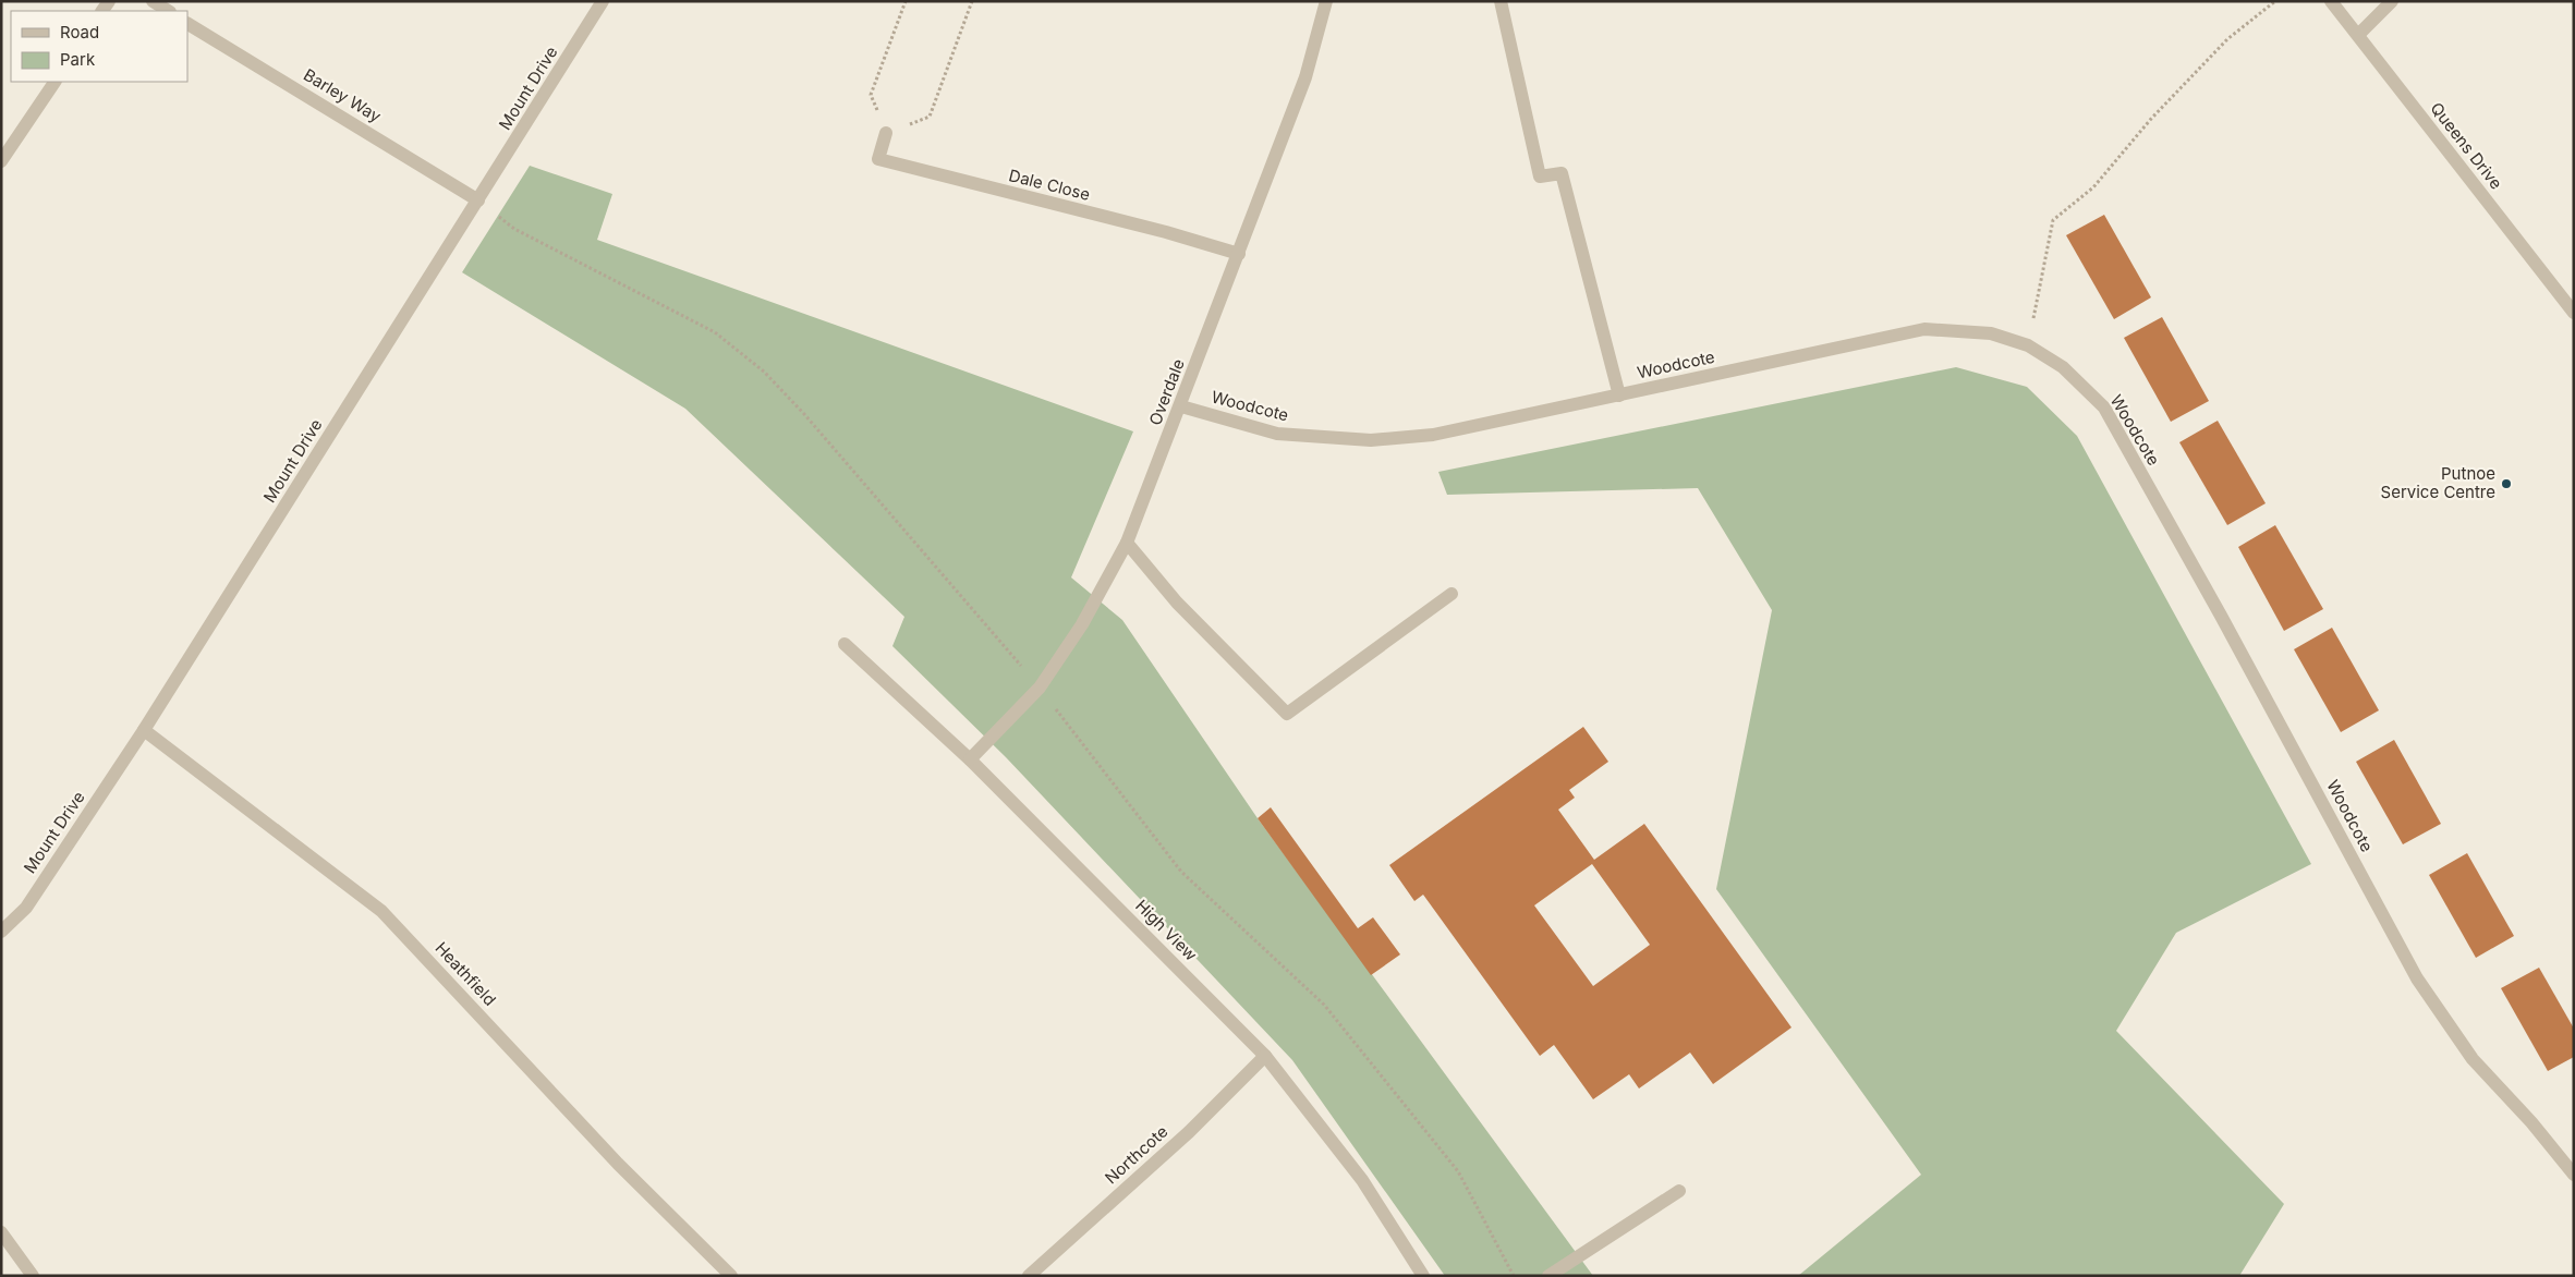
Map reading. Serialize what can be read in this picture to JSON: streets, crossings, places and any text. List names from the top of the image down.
{
  "streets": {
    "street": [
      "Mount Drive",
      "Barley Way",
      "Queens Drive",
      "Dale Close",
      "Woodcote",
      "Overdale",
      "High View",
      "Heathfield",
      "Northcote"
    ]
  },
  "crossings": [
    ["Mount Drive", "Barley Way"],
    ["Mount Drive", "Heathfield"],
    ["Dale Close", "Overdale"],
    ["Woodcote", "Overdale"],
    ["Overdale", "High View"],
    ["High View", "Northcote"]
  ],
  "places": ["Putnoe Service Centre"],
  "legend": ["Road", "Park"]
}
